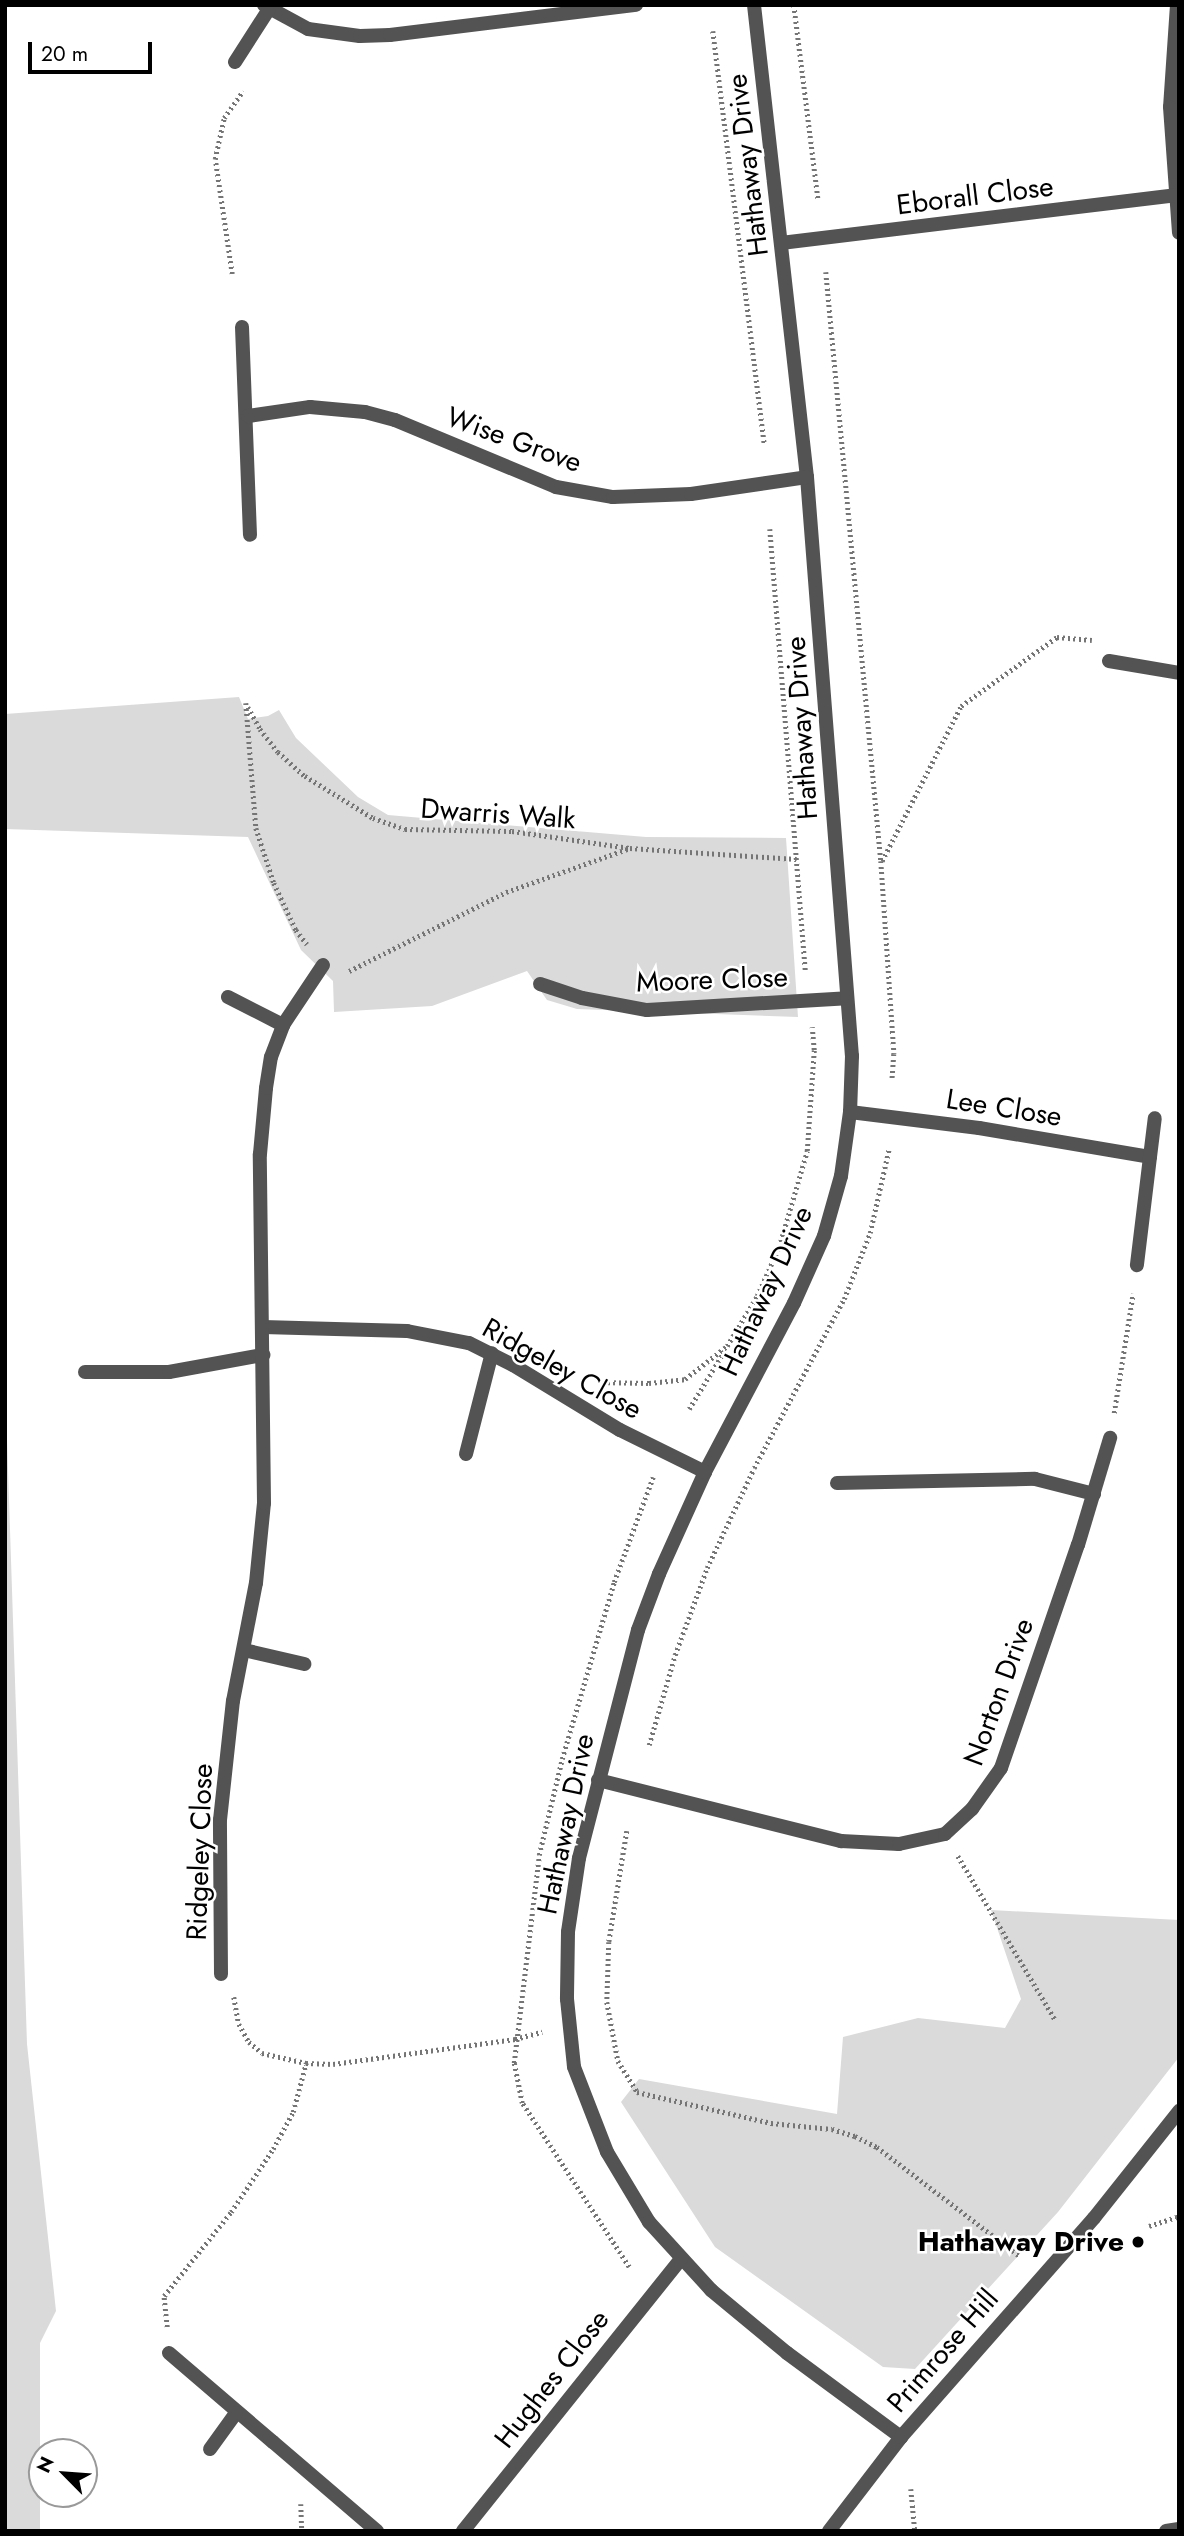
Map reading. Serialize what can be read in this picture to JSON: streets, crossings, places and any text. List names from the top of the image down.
{
  "streets": {
    "street": [
      "Hathaway Drive",
      "Eborall Close",
      "Wise Grove",
      "Moore Close",
      "Lee Close",
      "Ridgeley Close",
      "Norton Drive",
      "Primrose Hill",
      "Hughes Close"
    ],
    "path": ["Dwarris Walk"]
  },
  "crossings": [
    ["Hathaway Drive", "Eborall Close"],
    ["Hathaway Drive", "Wise Grove"],
    ["Hathaway Drive", "Moore Close"],
    ["Hathaway Drive", "Lee Close"],
    ["Hathaway Drive", "Ridgeley Close"],
    ["Hathaway Drive", "Primrose Hill"],
    ["Hathaway Drive", "Hughes Close"],
    ["Dwarris Walk", "Ridgeley Close"]
  ],
  "places": ["Hathaway Drive"],
  "scale_bar": "20 m",
  "north": "top left"
}
